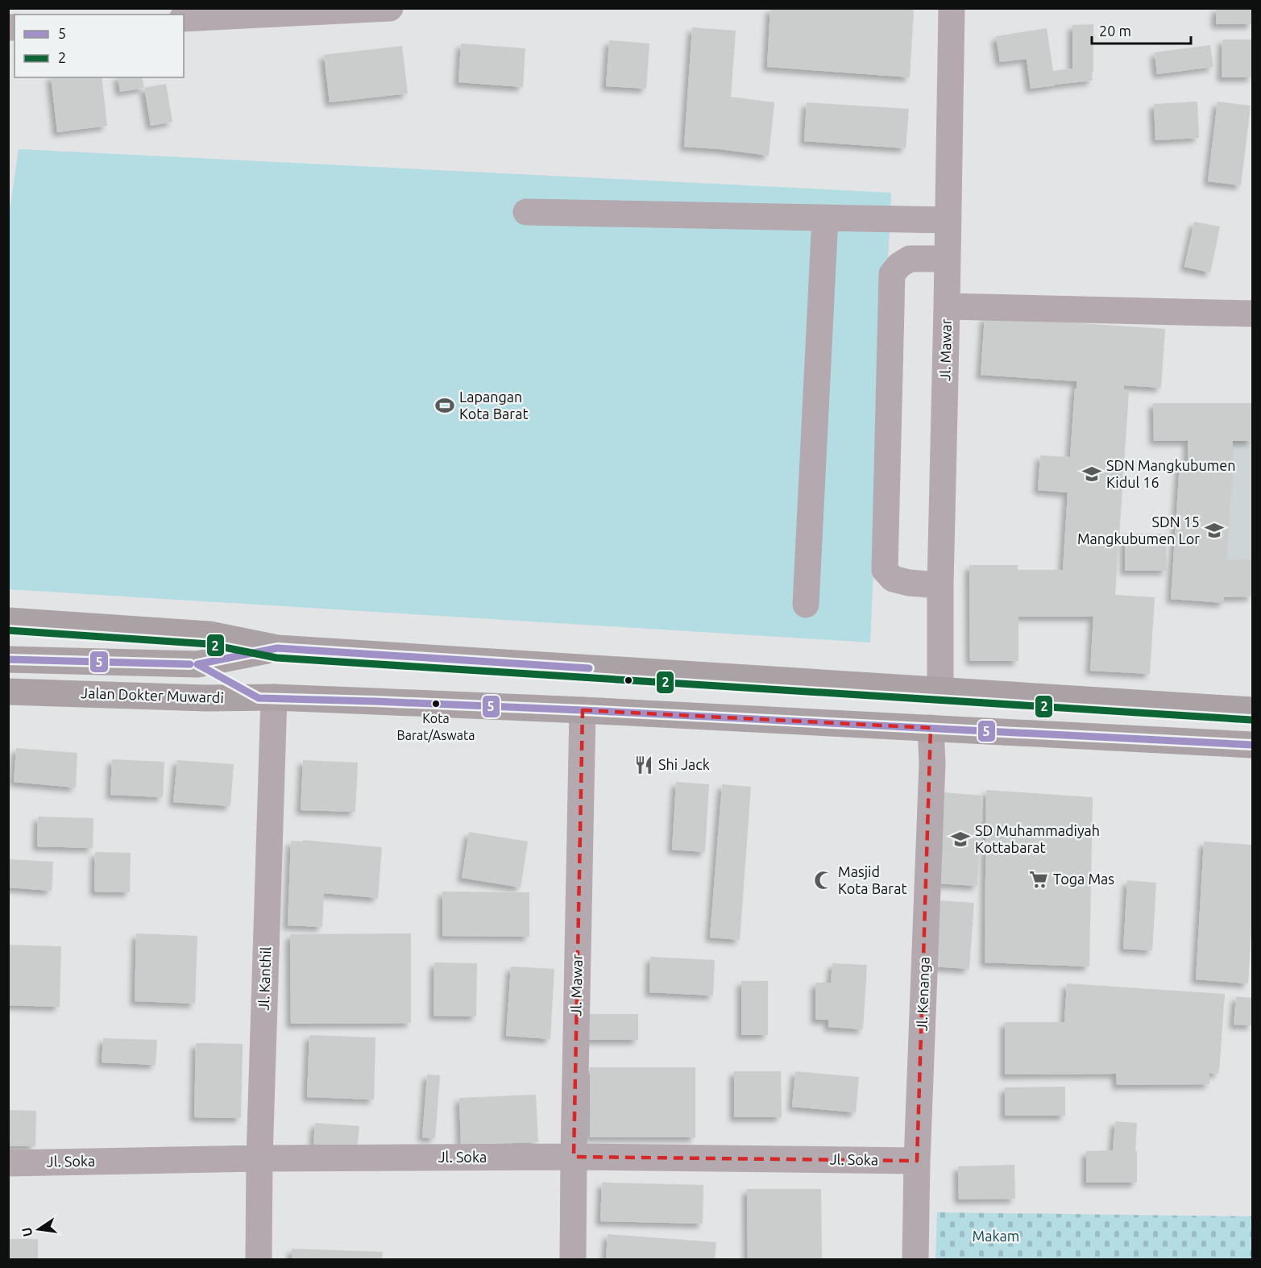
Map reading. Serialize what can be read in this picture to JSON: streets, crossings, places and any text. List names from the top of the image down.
{
  "streets": {
    "main road": ["Jalan Dokter Muwardi"],
    "street": [
      "Jl. Mawar",
      "Jl. Kanthil",
      "Jl. Kenanga",
      "Jl. Soka"
    ]
  },
  "crossings": [
    ["Jl. Mawar", "Jalan Dokter Muwardi"],
    ["Jl. Mawar", "Jl. Soka"],
    ["Jalan Dokter Muwardi", "Jl. Kanthil"],
    ["Jalan Dokter Muwardi", "Jl. Kenanga"],
    ["Jl. Kanthil", "Jl. Soka"],
    ["Jl. Kenanga", "Jl. Soka"]
  ],
  "parks": ["Makam"],
  "places": {
    "sports": ["Lapangan Kota Barat"],
    "school or university": ["SDN Mangkubumen Kidul 16", "SDN 15 Mangkubumen Lor", "SD Muhammadiyah Kottabarat"],
    "other": ["Kota Barat/Aswata"],
    "restaurant": ["Shi Jack"],
    "supermarket": ["Toga Mas"],
    "mosque": ["Masjid Kota Barat"]
  },
  "lines": ["transit line 2", "transit line 5"],
  "legend": ["5", "2"],
  "scale_bar": "20 m",
  "north": "left"
}
